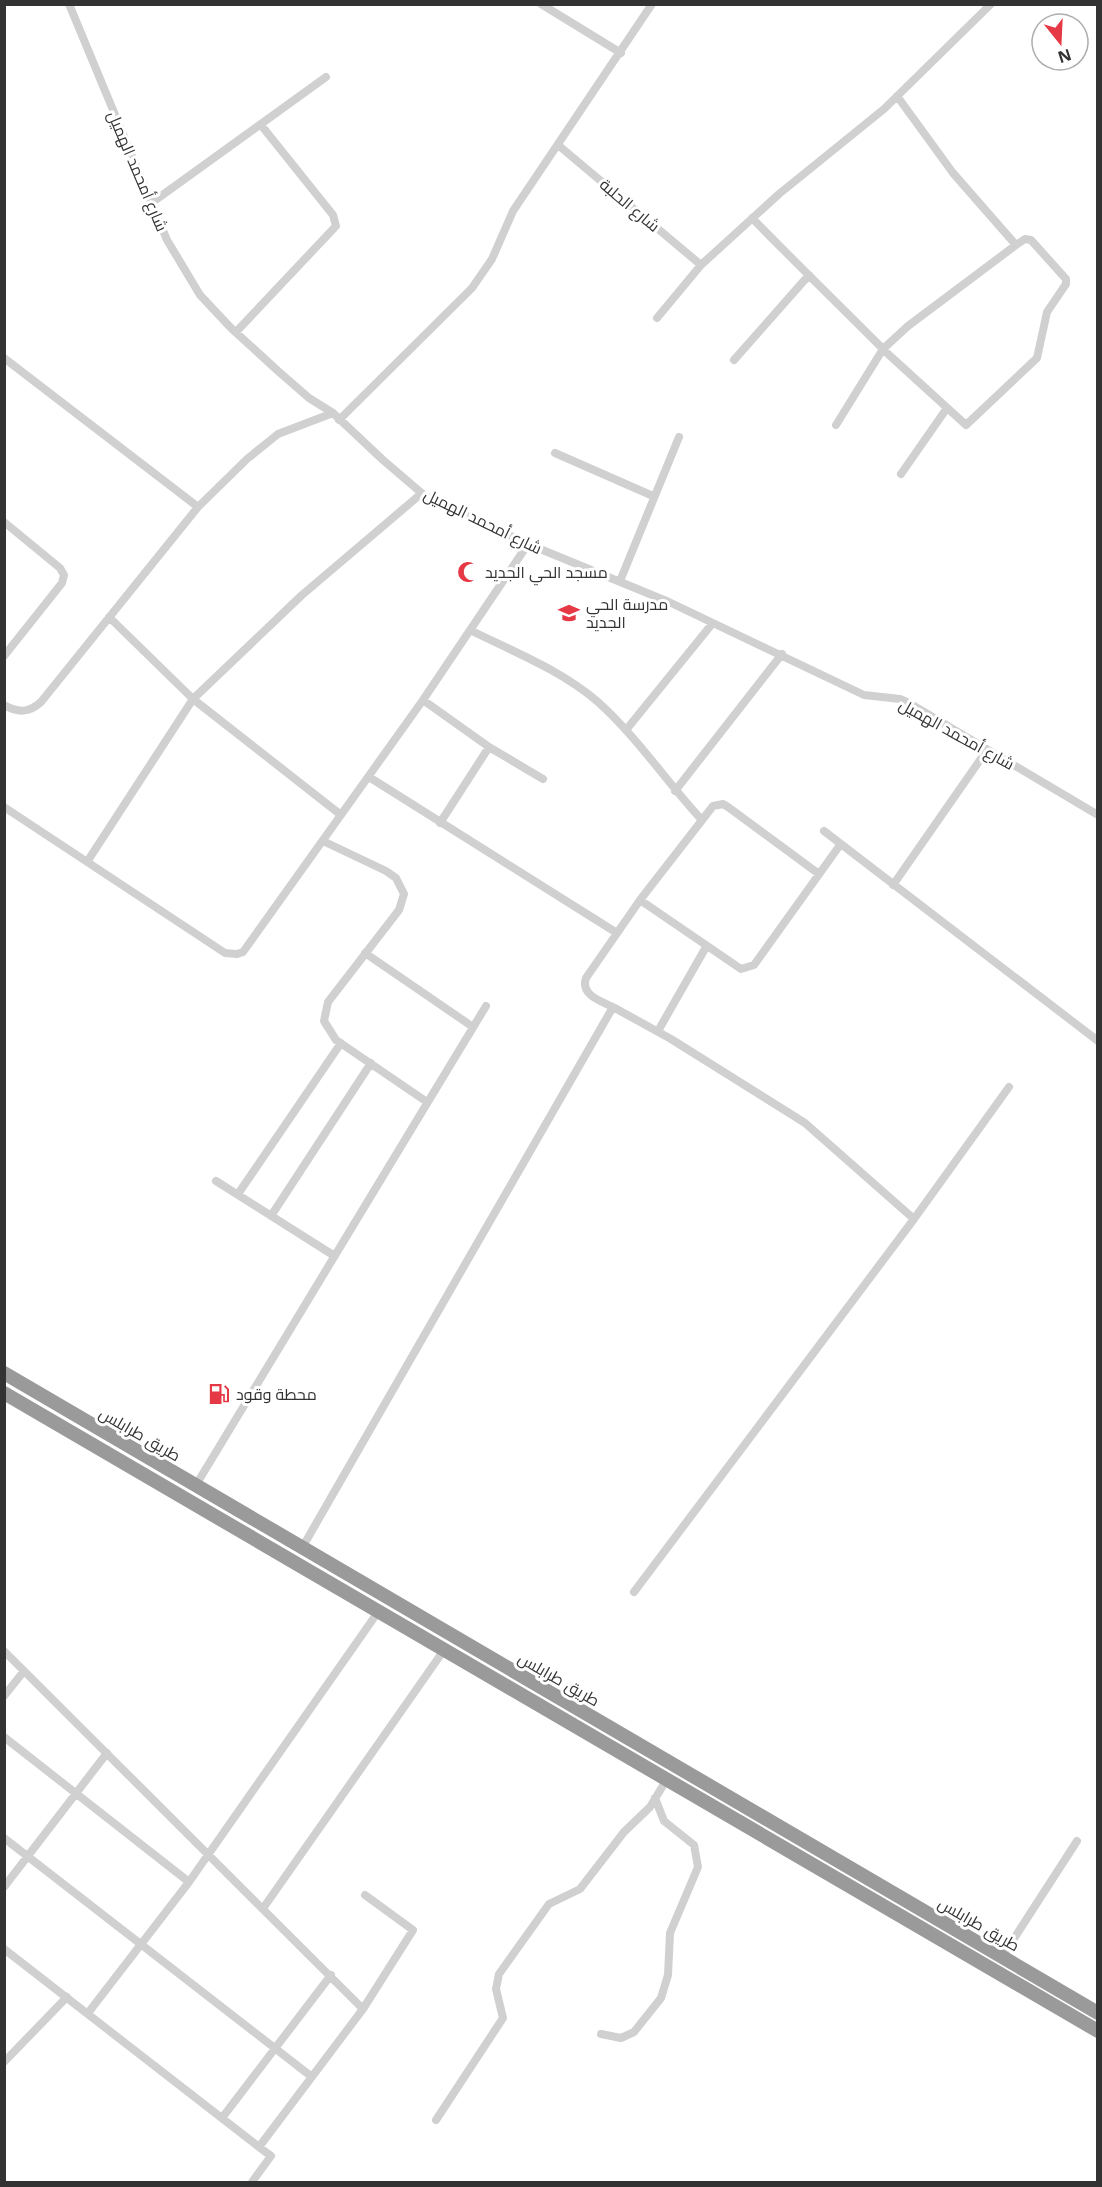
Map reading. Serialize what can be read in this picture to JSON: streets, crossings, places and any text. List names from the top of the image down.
{
  "streets": {
    "highway": ["طريق طرابلس"],
    "street": ["شارع أمحمد الهميل", "شارع الحلبة"]
  },
  "places": {
    "mosque": ["مسجد الحي الجديد"],
    "school or university": ["مدرسة الحي الجديد"],
    "fuel station": ["محطة وقود"]
  },
  "north": "bottom"
}
